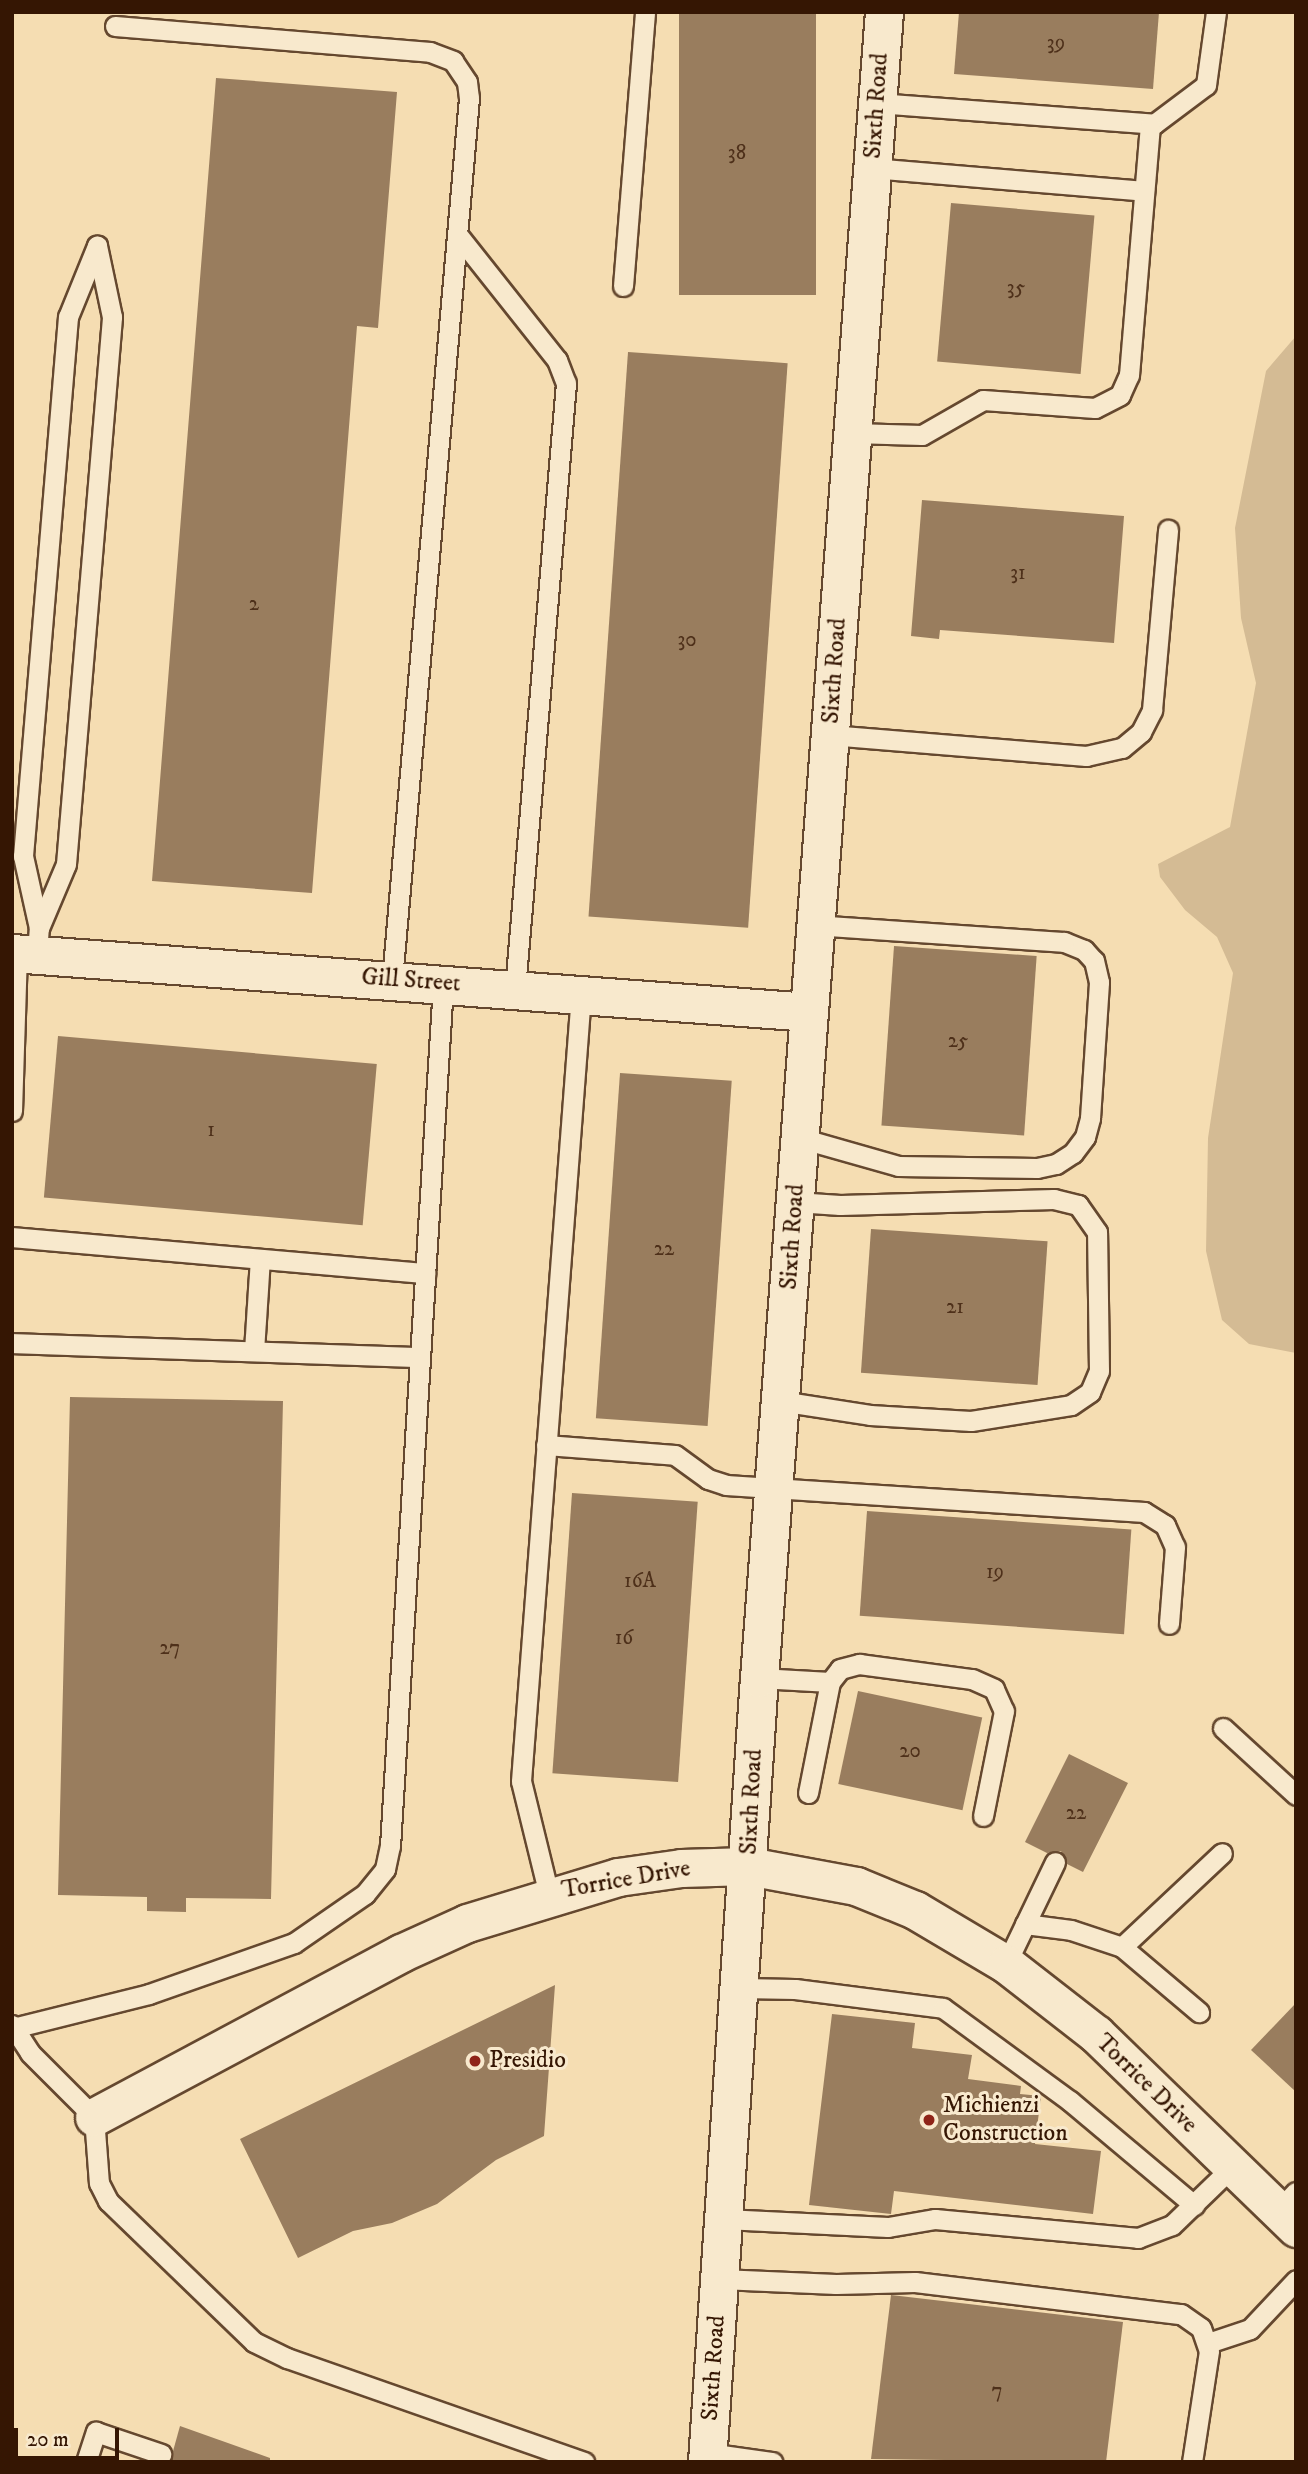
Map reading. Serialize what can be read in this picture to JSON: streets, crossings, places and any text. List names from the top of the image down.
{
  "streets": {
    "street": ["Sixth Road", "Gill Street", "Torrice Drive"]
  },
  "crossings": [
    ["Sixth Road", "Gill Street"],
    ["Sixth Road", "Torrice Drive"]
  ],
  "places": ["Presidio", "Michienzi Construction"],
  "house_numbers": [
    "39",
    "38",
    "35",
    "31",
    "2",
    "30",
    "25",
    "1",
    "22",
    "21",
    "19",
    "16A",
    "16",
    "27",
    "20",
    "22",
    "7"
  ],
  "scale_bar": "20 m"
}
